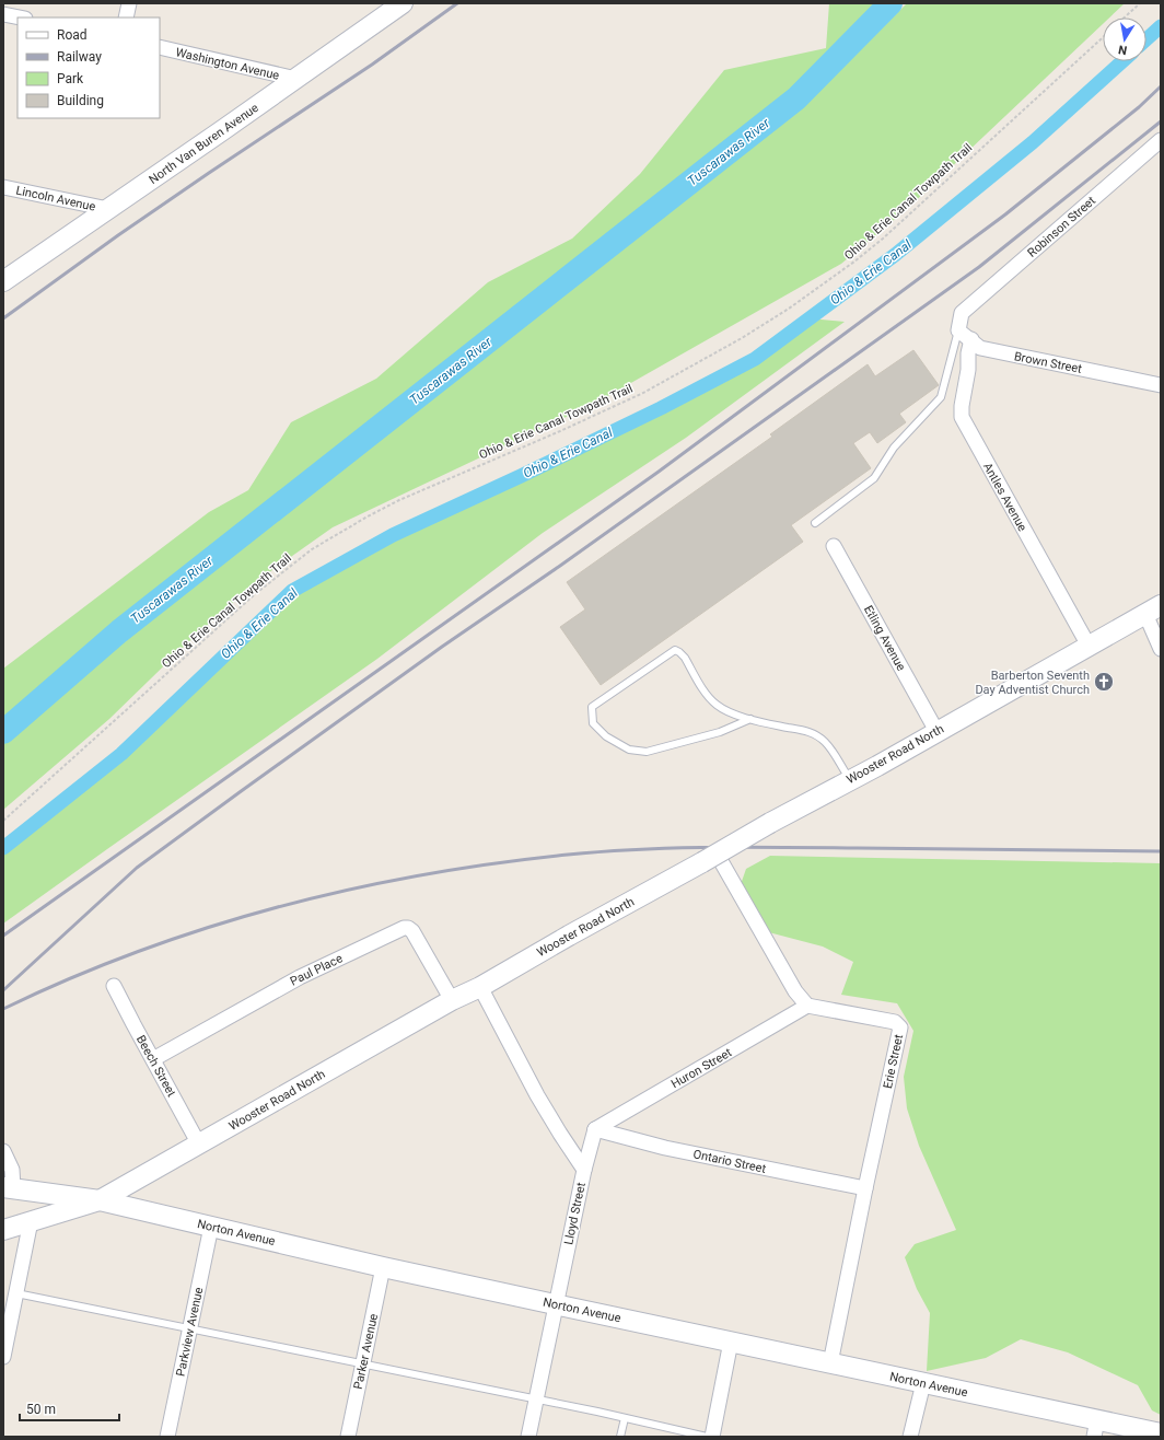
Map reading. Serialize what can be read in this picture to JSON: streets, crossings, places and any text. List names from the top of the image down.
{
  "streets": {
    "main road": ["North Van Buren Avenue", "Wooster Road North", "Norton Avenue"],
    "street": [
      "Washington Avenue",
      "Lincoln Avenue",
      "Robinson Street",
      "Brown Street",
      "Antles Avenue",
      "Etling Avenue",
      "Paul Place",
      "Erie Street",
      "Beech Street",
      "Huron Street",
      "Ontario Street",
      "Lloyd Street",
      "Parkview Avenue",
      "Parker Avenue"
    ],
    "path": ["Ohio & Erie Canal Towpath Trail"]
  },
  "crossings": [
    ["Washington Avenue", "North Van Buren Avenue"],
    ["North Van Buren Avenue", "Lincoln Avenue"],
    ["Robinson Street", "Brown Street"],
    ["Brown Street", "Antles Avenue"],
    ["Antles Avenue", "Wooster Road North"],
    ["Etling Avenue", "Wooster Road North"],
    ["Wooster Road North", "Paul Place"],
    ["Wooster Road North", "Beech Street"],
    ["Wooster Road North", "Lloyd Street"],
    ["Wooster Road North", "Norton Avenue"],
    ["Paul Place", "Beech Street"],
    ["Erie Street", "Huron Street"],
    ["Erie Street", "Ontario Street"],
    ["Erie Street", "Norton Avenue"],
    ["Huron Street", "Ontario Street"],
    ["Lloyd Street", "Norton Avenue"],
    ["Norton Avenue", "Parkview Avenue"],
    ["Norton Avenue", "Parker Avenue"]
  ],
  "water": ["Tuscarawas River", "Ohio & Erie Canal"],
  "places": {
    "church": ["Barberton Seventh Day Adventist Church"]
  },
  "legend": [
    "Road",
    "Railway",
    "Park",
    "Building"
  ],
  "scale_bar": "50 m",
  "north": "bottom"
}
